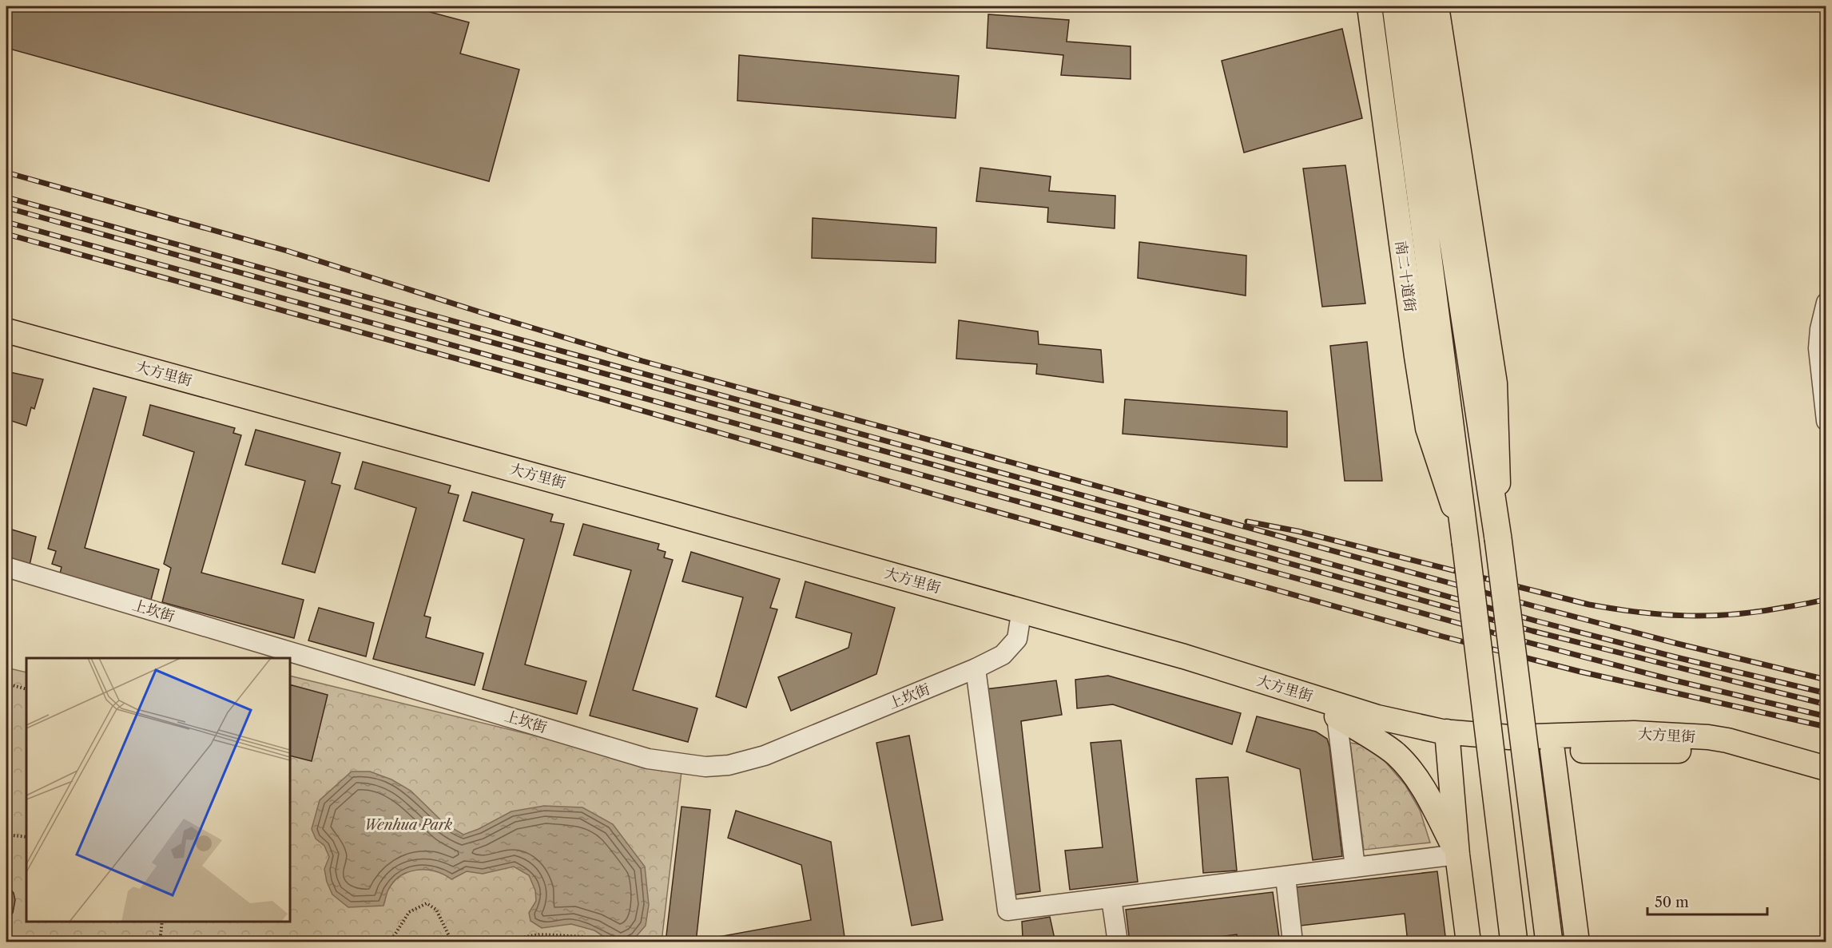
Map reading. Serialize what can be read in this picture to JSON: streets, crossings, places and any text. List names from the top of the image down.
{
  "streets": {
    "main road": ["南二十道街", "大方里街"],
    "street": ["上坎街"]
  },
  "crossings": [
    ["大方里街", "上坎街"]
  ],
  "parks": ["Wenhua Park"],
  "scale_bar": "50 m"
}
